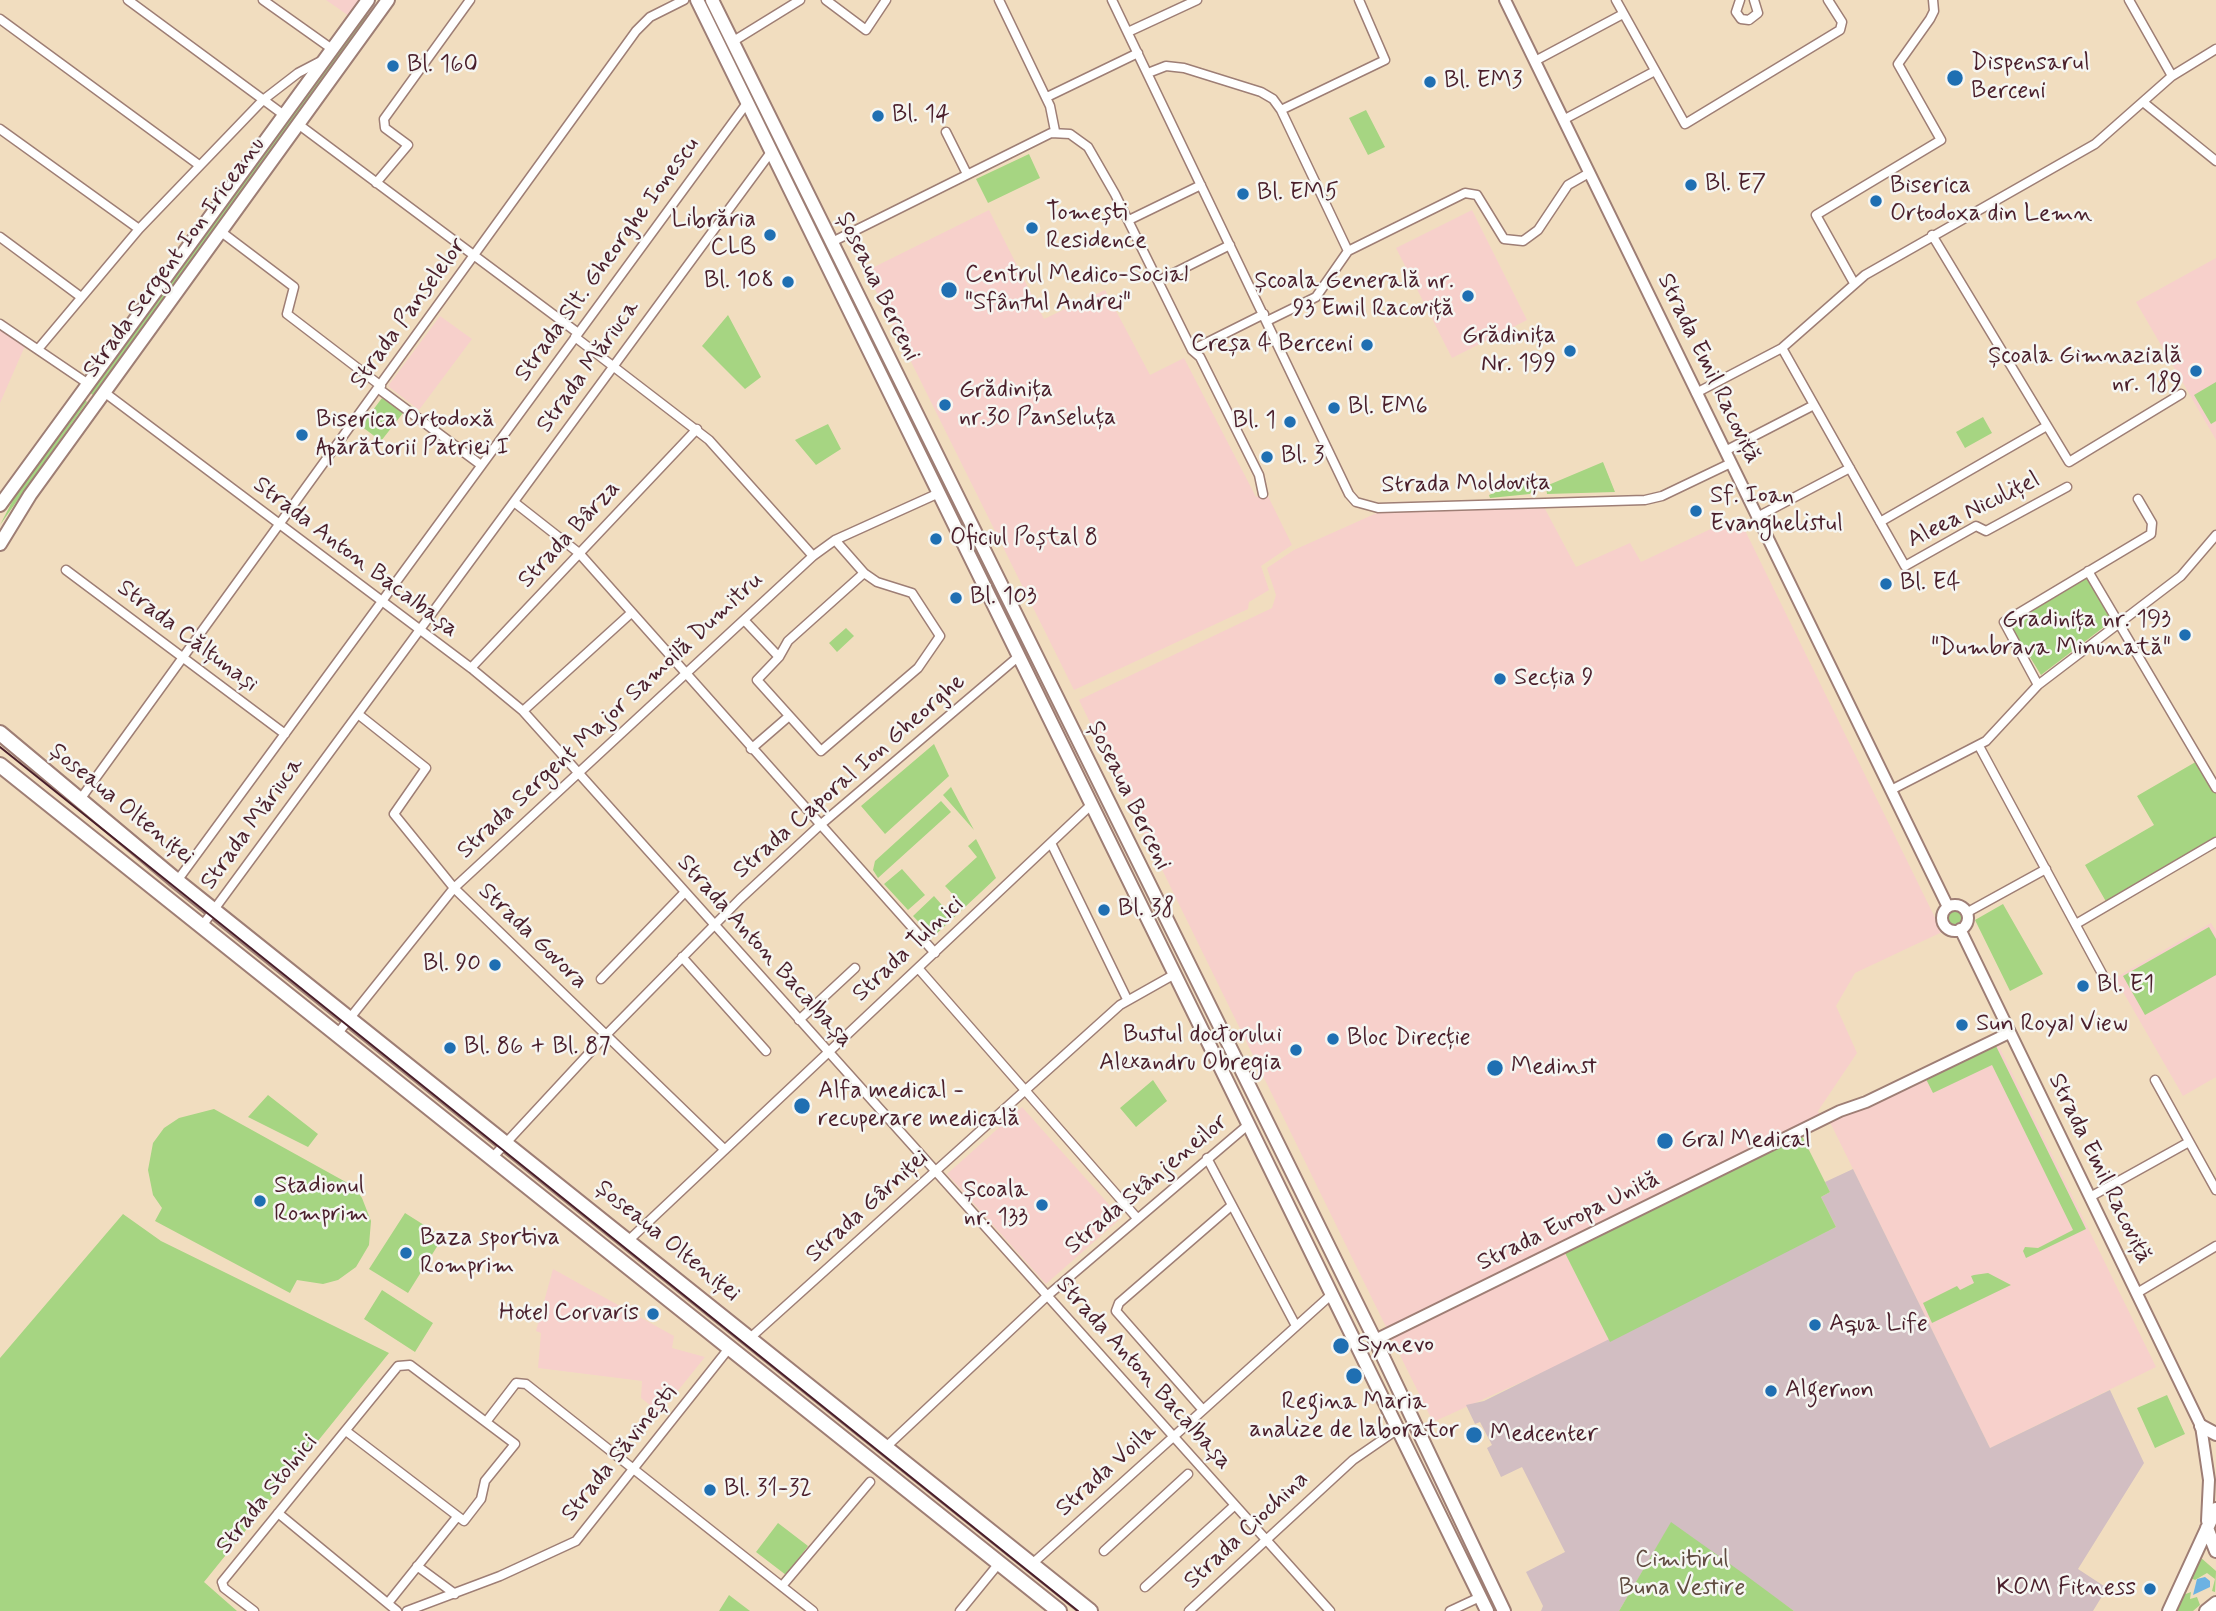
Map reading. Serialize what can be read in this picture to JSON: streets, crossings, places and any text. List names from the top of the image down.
{
  "streets": {
    "main road": ["Strada Sergent Ion Iriceanu", "Șoseaua Berceni", "Șoseaua Olteniței"],
    "street": [
      "Strada Slt. Gheorghe Ionescu",
      "Strada Panselelor",
      "Strada Măriuca",
      "Strada Emil Racoviță",
      "Strada Moldovița",
      "Aleea Niculițel",
      "Strada Bârza",
      "Strada Anton Bacalbașa",
      "Strada Călțunași",
      "Strada Sergent Major Samoilă Dumitru",
      "Strada Caporal Ion Gheorghe",
      "Strada Govora",
      "Strada Tulnici",
      "Strada Stânjeneilor",
      "Strada Gârniței",
      "Strada Europa Unită",
      "Strada Săvinești",
      "Strada Voila",
      "Strada Stolnici",
      "Strada Ciochina"
    ]
  },
  "crossings": [
    ["Strada Sergent Ion Iriceanu", "Strada Anton Bacalbașa"],
    ["Strada Slt. Gheorghe Ionescu", "Șoseaua Berceni"],
    ["Strada Slt. Gheorghe Ionescu", "Strada Anton Bacalbașa"],
    ["Strada Slt. Gheorghe Ionescu", "Strada Călțunași"],
    ["Strada Slt. Gheorghe Ionescu", "Șoseaua Olteniței"],
    ["Șoseaua Berceni", "Strada Măriuca"],
    ["Șoseaua Berceni", "Strada Sergent Major Samoilă Dumitru"],
    ["Șoseaua Berceni", "Strada Caporal Ion Gheorghe"],
    ["Șoseaua Berceni", "Strada Tulnici"],
    ["Șoseaua Berceni", "Strada Stânjeneilor"],
    ["Șoseaua Berceni", "Strada Gârniței"],
    ["Șoseaua Berceni", "Strada Europa Unită"],
    ["Șoseaua Berceni", "Strada Voila"],
    ["Șoseaua Berceni", "Strada Ciochina"],
    ["Strada Panselelor", "Strada Anton Bacalbașa"],
    ["Strada Panselelor", "Strada Călțunași"],
    ["Strada Panselelor", "Șoseaua Olteniței"],
    ["Strada Măriuca", "Strada Anton Bacalbașa"],
    ["Strada Măriuca", "Șoseaua Olteniței"],
    ["Strada Măriuca", "Strada Govora"],
    ["Strada Emil Racoviță", "Strada Moldovița"],
    ["Strada Emil Racoviță", "Strada Europa Unită"],
    ["Strada Bârza", "Strada Anton Bacalbașa"],
    ["Strada Anton Bacalbașa", "Strada Sergent Major Samoilă Dumitru"],
    ["Strada Anton Bacalbașa", "Strada Caporal Ion Gheorghe"],
    ["Strada Anton Bacalbașa", "Strada Tulnici"],
    ["Strada Anton Bacalbașa", "Strada Stânjeneilor"],
    ["Strada Anton Bacalbașa", "Strada Gârniței"],
    ["Strada Anton Bacalbașa", "Strada Voila"],
    ["Strada Anton Bacalbașa", "Strada Ciochina"],
    ["Strada Sergent Major Samoilă Dumitru", "Șoseaua Olteniței"],
    ["Strada Sergent Major Samoilă Dumitru", "Strada Govora"],
    ["Strada Caporal Ion Gheorghe", "Șoseaua Olteniței"],
    ["Strada Caporal Ion Gheorghe", "Strada Govora"],
    ["Șoseaua Olteniței", "Strada Tulnici"],
    ["Șoseaua Olteniței", "Strada Stânjeneilor"],
    ["Șoseaua Olteniței", "Strada Gârniței"],
    ["Șoseaua Olteniței", "Strada Săvinești"],
    ["Șoseaua Olteniței", "Strada Voila"],
    ["Strada Govora", "Strada Tulnici"]
  ],
  "parks": ["Cimitirul Buna Vestire"],
  "places": [
    "Bl. 160",
    "Dispensarul Berceni",
    "Bl. EM3",
    "Bl. 14",
    "Bl. E7",
    "Bl. EM5",
    "Biserica Ortodoxa din Lemn",
    "Tomești Residence",
    "Librăria CLB",
    "Bl. 108",
    "Centrul Medico-Social \"Sfântul Andrei\"",
    "Școala Generală nr. 93 Emil Racoviță",
    "Creșa 4 Berceni",
    "Grădinița Nr. 199",
    "Școala Gimnazială nr. 189",
    "Grădinița nr.30 Panseluța",
    "Bl. EM6",
    "Bl. 1",
    "Biserica Ortodoxă Apărătorii Patriei I",
    "Bl. 3",
    "Sf. Ioan Evanghelistul",
    "Oficiul Poștal 8",
    "Bl. E4",
    "Bl. 103",
    "Gradinița nr. 193 \"Dumbrava Minunată\"",
    "Secția 9",
    "Bl. 38",
    "Bl. 90",
    "Bl. E1",
    "Sun Royal View",
    "Bloc Direcție",
    "Bl. 86 + Bl. 87",
    "Bustul doctorului Alexandru Obregia",
    "Medinst",
    "Alfa medical - recuperare medicală",
    "Gral Medical",
    "Stadionul Romprim",
    "Școala nr. 133",
    "Baza sportiva Romprim",
    "Hotel Corvaris",
    "Aqua Life",
    "Synevo",
    "Regina Maria analize de laborator",
    "Algernon",
    "Medcenter",
    "Bl. 31-32",
    "KOM Fitness"
  ]
}
